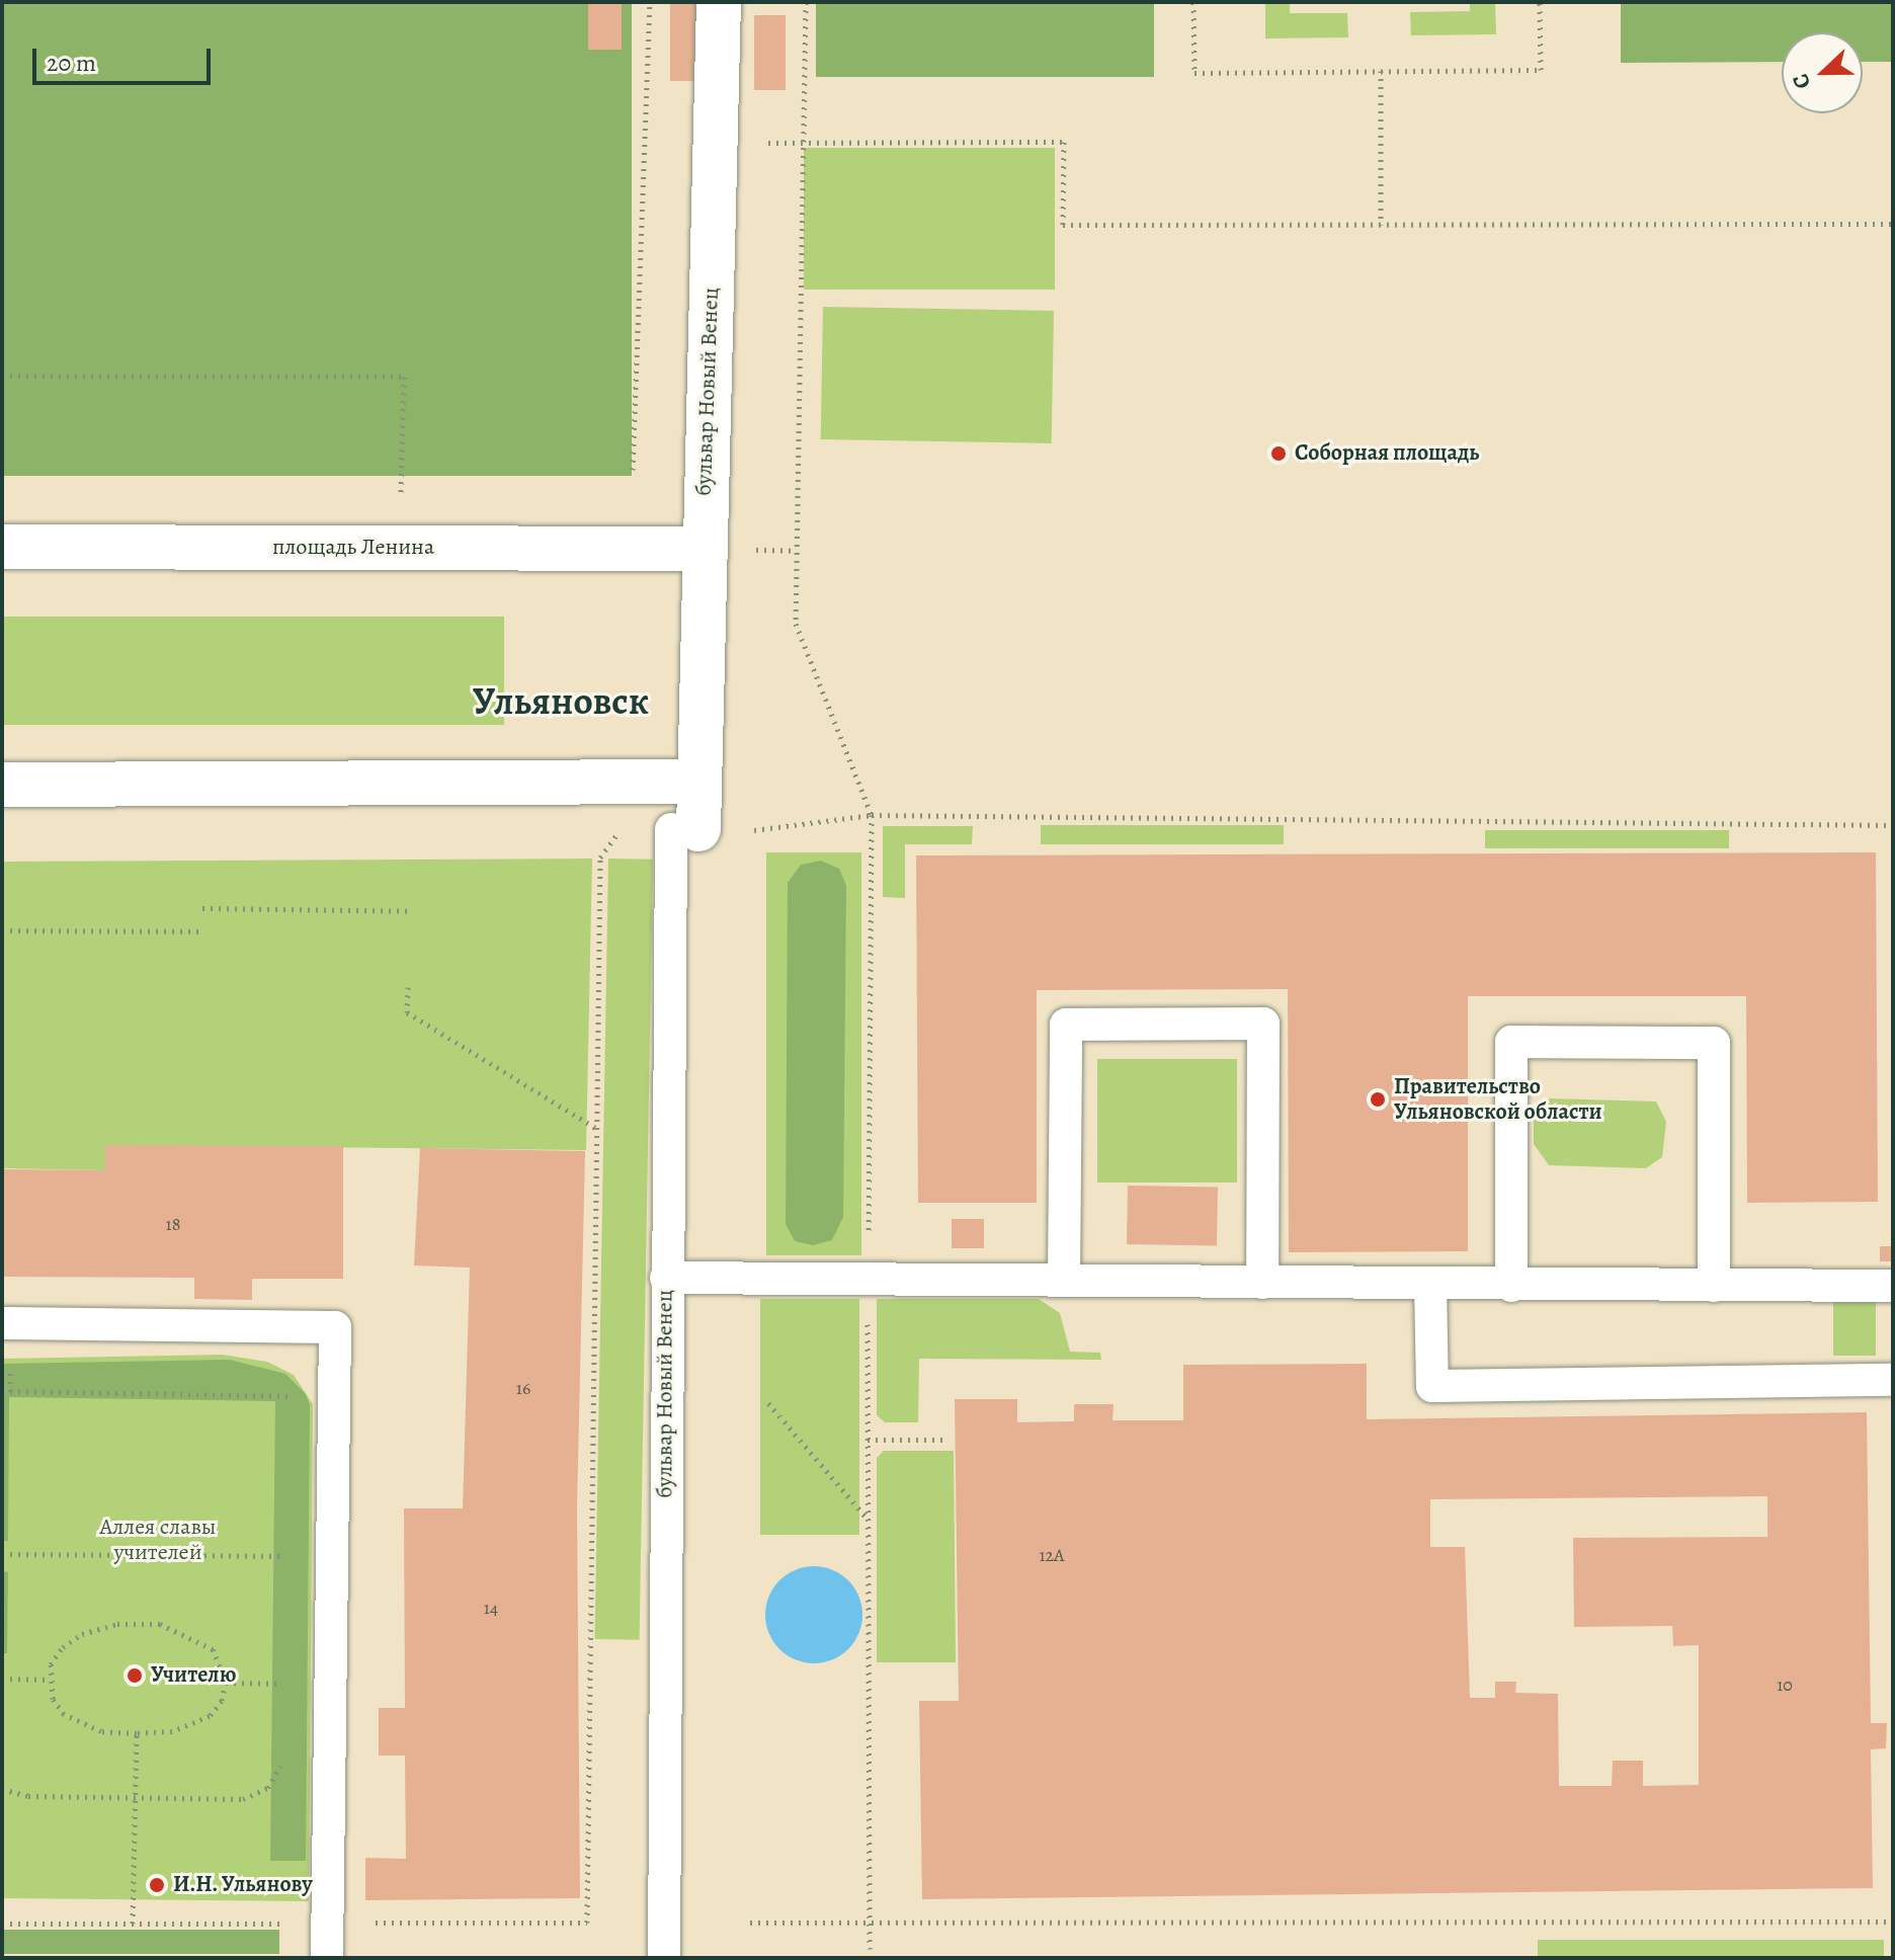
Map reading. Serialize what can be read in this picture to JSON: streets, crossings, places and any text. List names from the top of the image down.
{
  "streets": {
    "street": ["бульвар Новый Венец", "площадь Ленина"]
  },
  "crossings": [
    ["бульвар Новый Венец", "площадь Ленина"]
  ],
  "districts": ["Ульяновск"],
  "parks": ["Аллея славы учителей"],
  "places": [
    "Соборная площадь",
    "Правительство Ульяновской области",
    "Учителю",
    "И.Н. Ульянову"
  ],
  "house_numbers": [
    "18",
    "16",
    "12А",
    "14",
    "10"
  ],
  "scale_bar": "20 m",
  "north": "left"
}
